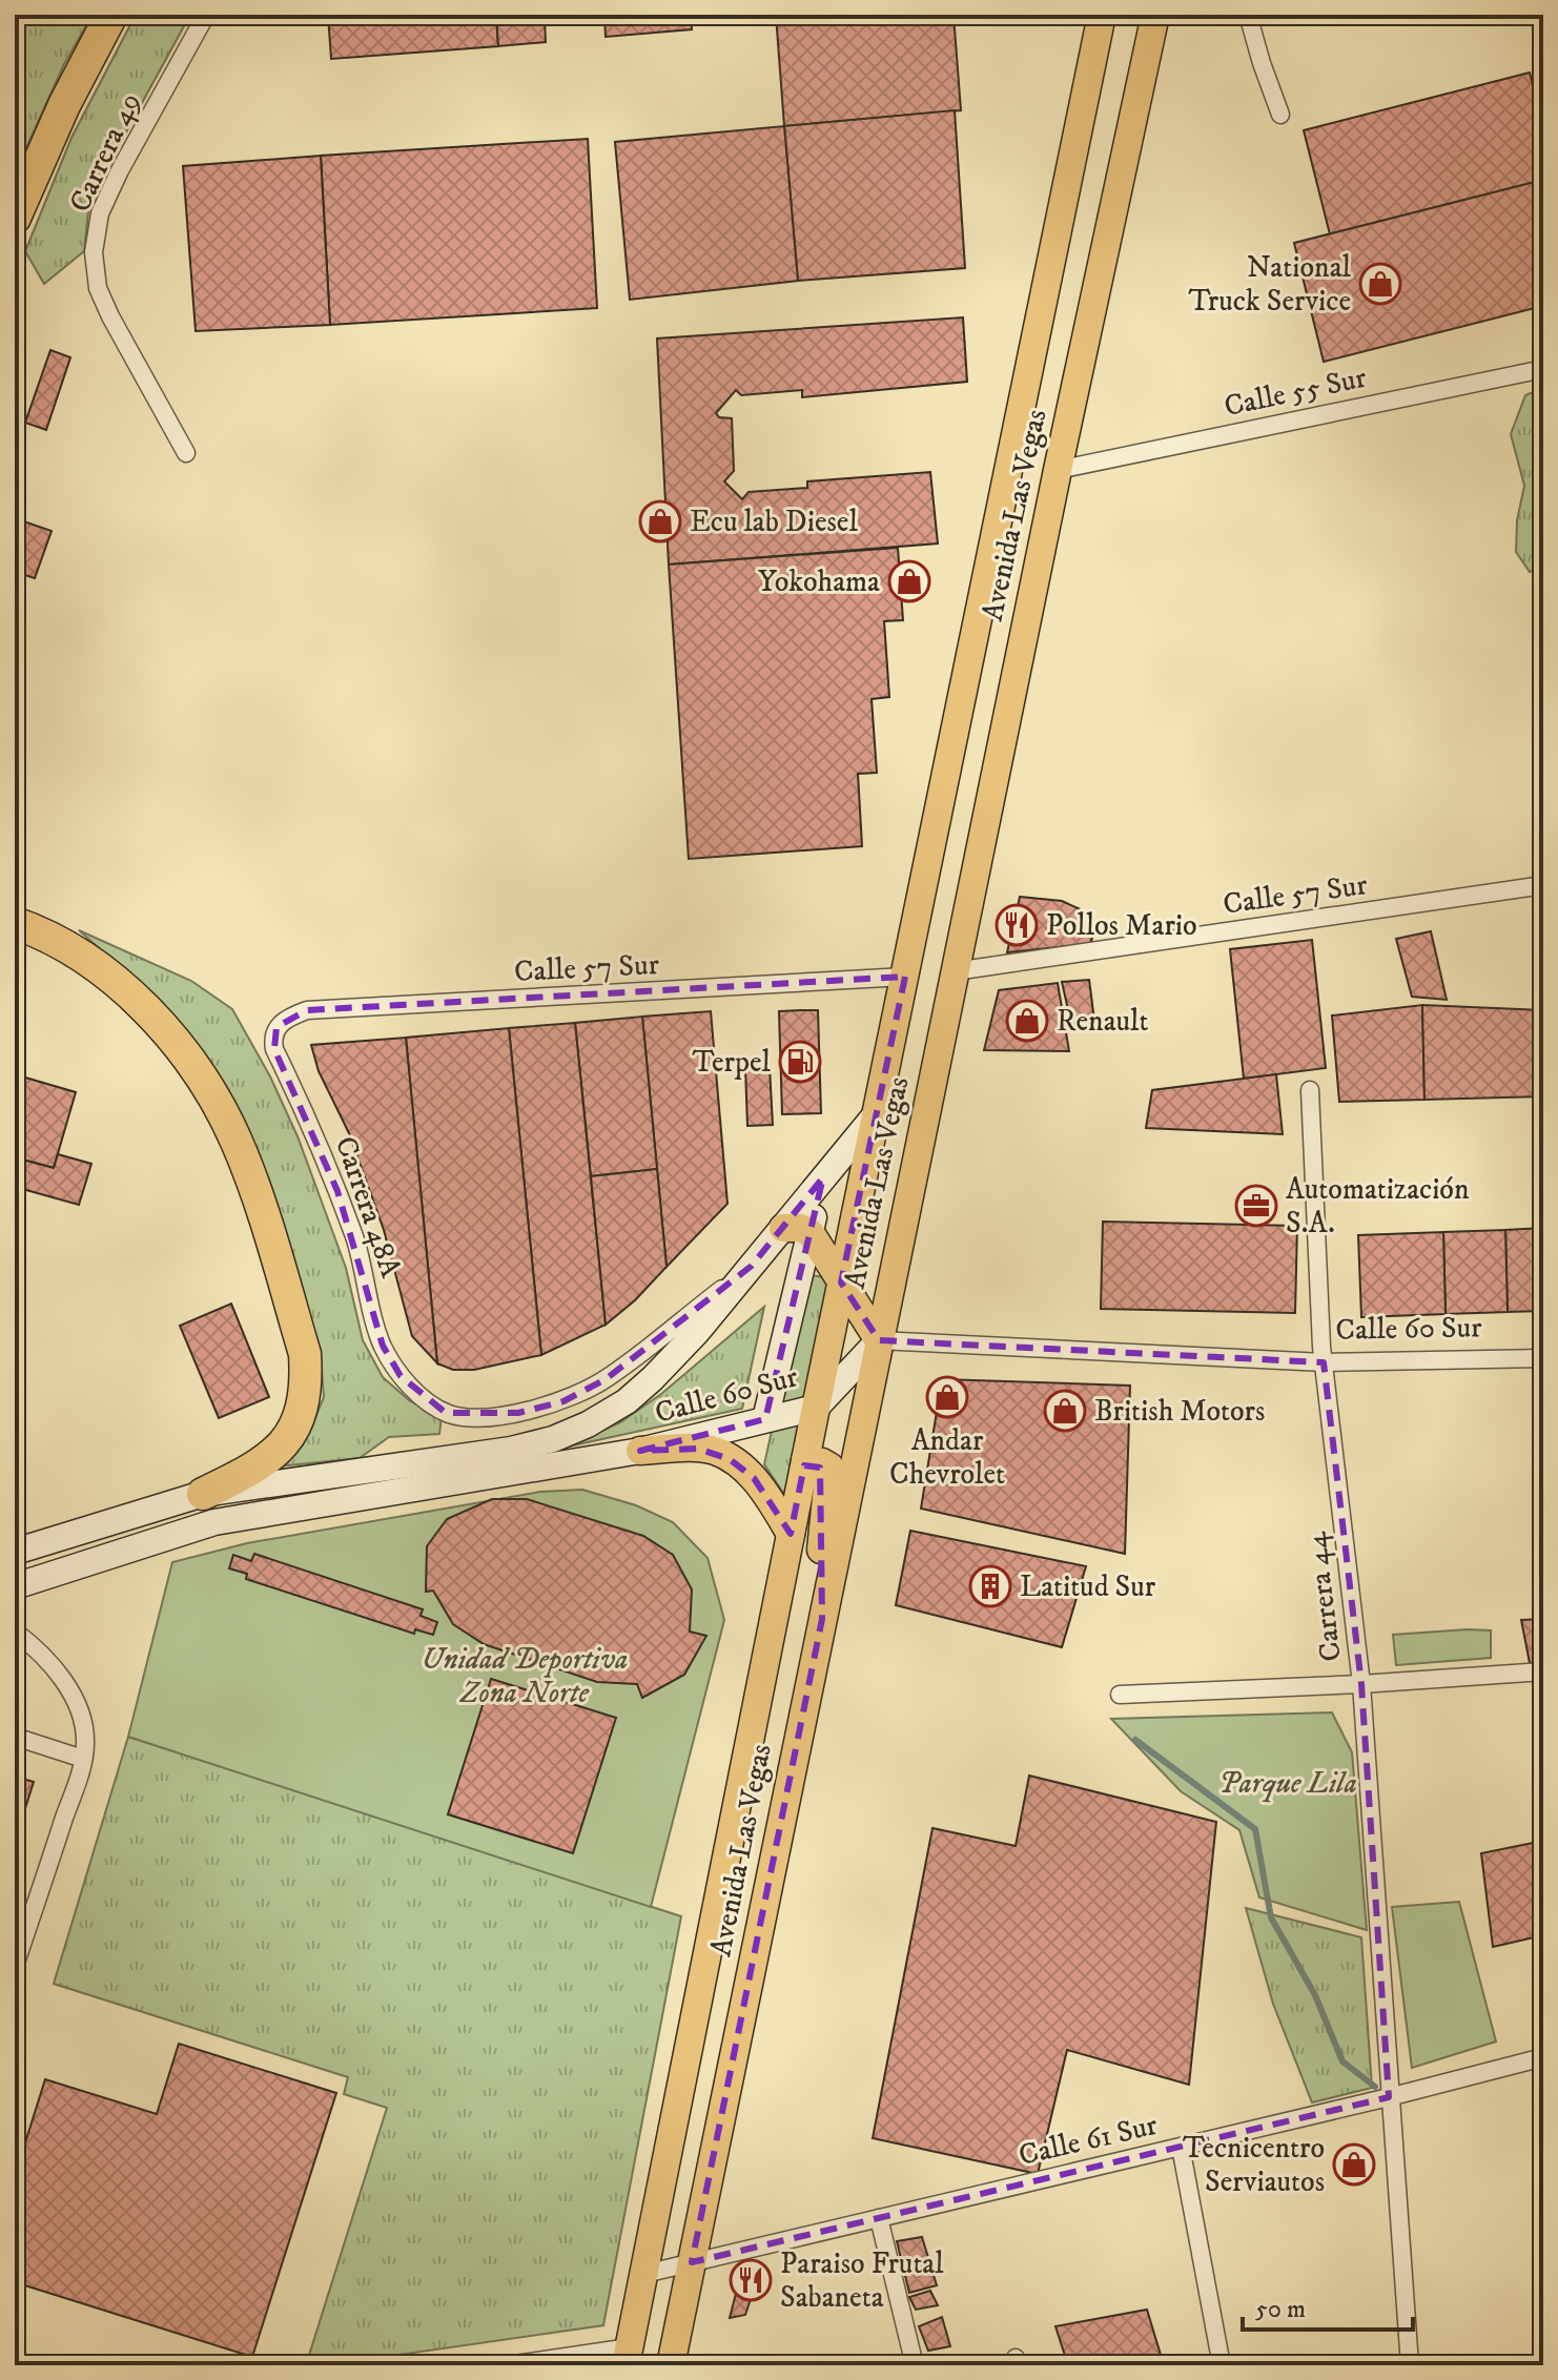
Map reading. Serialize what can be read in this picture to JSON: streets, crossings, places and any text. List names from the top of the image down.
{
  "streets": {
    "main road": ["Avenida Las Vegas", "Calle 60 Sur"],
    "street": [
      "Carrera 49",
      "Calle 55 Sur",
      "Calle 57 Sur",
      "Carrera 48A",
      "Carrera 44",
      "Calle 61 Sur"
    ]
  },
  "crossings": [
    ["Calle 55 Sur", "Avenida Las Vegas"],
    ["Avenida Las Vegas", "Calle 57 Sur"],
    ["Avenida Las Vegas", "Calle 60 Sur"],
    ["Avenida Las Vegas", "Calle 61 Sur"],
    ["Calle 57 Sur", "Carrera 48A"],
    ["Carrera 48A", "Calle 60 Sur"],
    ["Calle 60 Sur", "Carrera 44"],
    ["Carrera 44", "Calle 61 Sur"]
  ],
  "parks": ["Unidad Deportiva Zona Norte", "Parque Lila"],
  "places": {
    "shop": [
      "National Truck Service",
      "Ecu lab Diesel",
      "Yokohama",
      "Renault",
      "Andar Chevrolet",
      "British Motors",
      "Tecnicentro Serviautos"
    ],
    "restaurant": ["Pollos Mario", "Paraiso Frutal Sabaneta"],
    "fuel station": ["Terpel"],
    "office": ["Automatización S.A."],
    "building": ["Latitud Sur"]
  },
  "scale_bar": "50 m"
}
